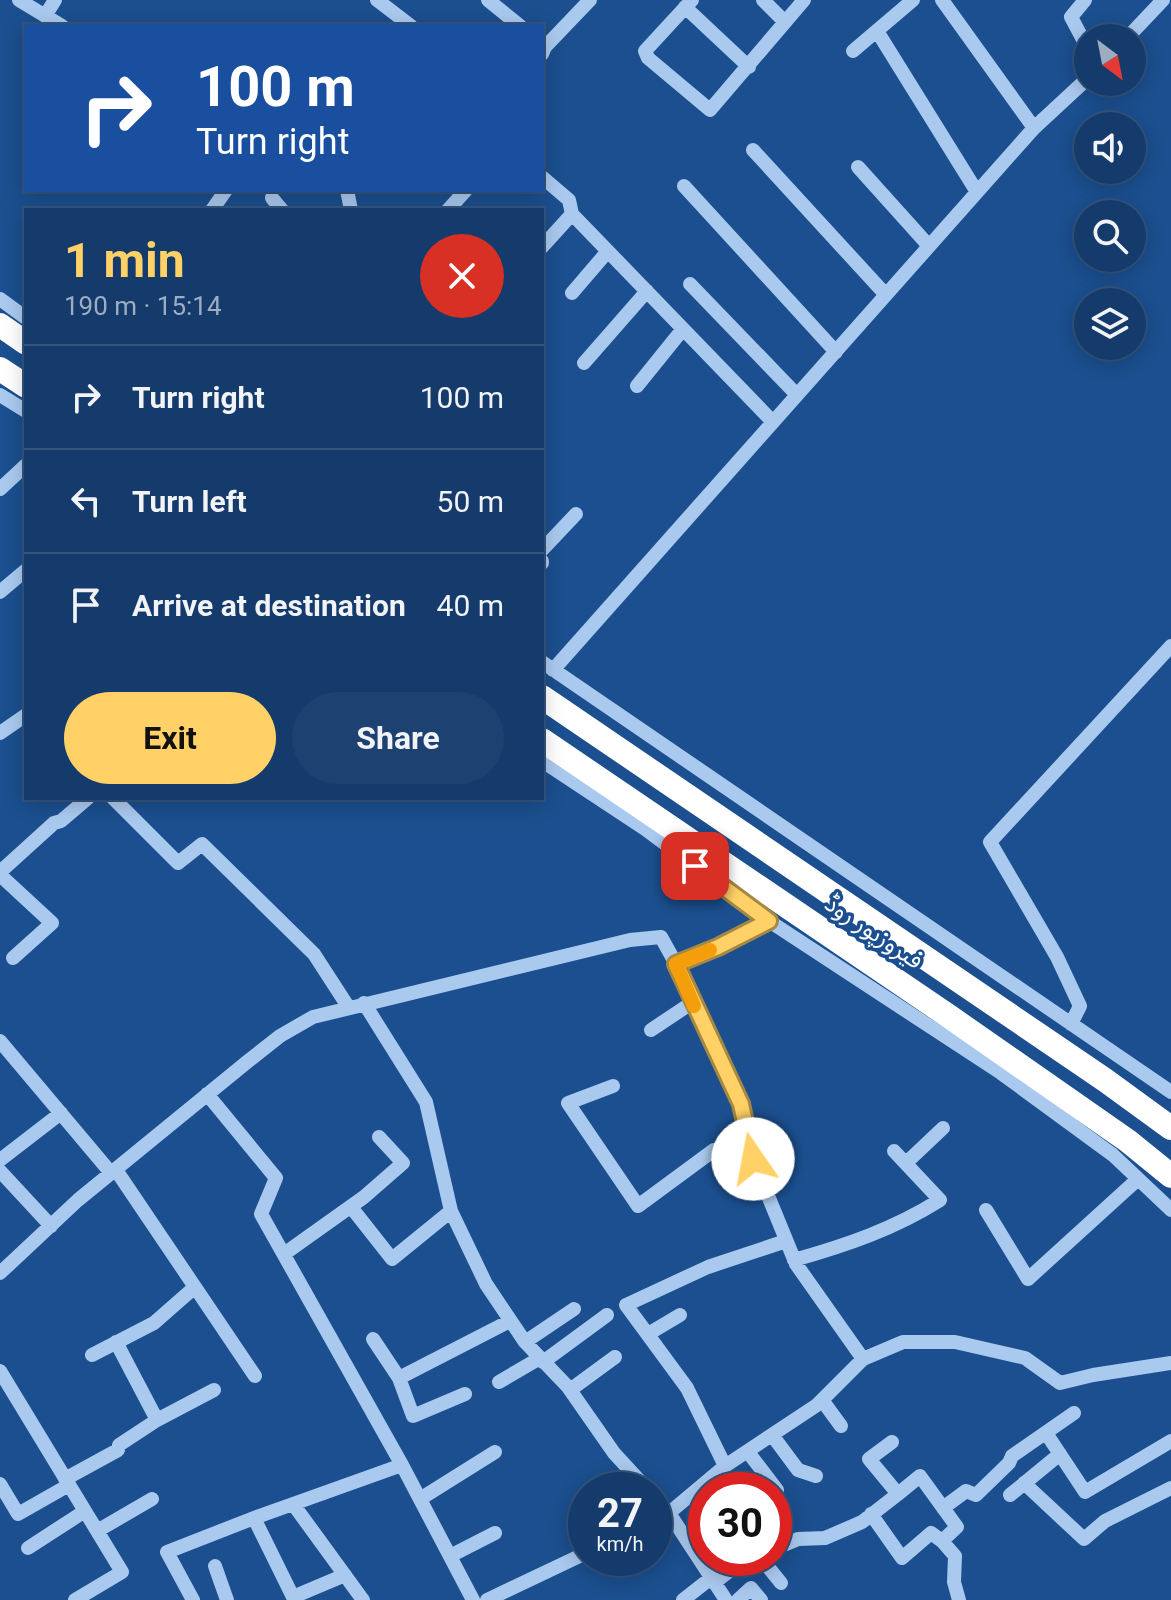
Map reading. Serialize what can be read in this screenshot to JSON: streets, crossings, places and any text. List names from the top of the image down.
{
  "streets": {
    "highway": ["فیروزپور روڈ"]
  },
  "north": "bottom right",
  "page": {
    "turn": ["100 m", "Turn right"],
    "heading": ["1 min", "190 m · 15:14"],
    "list": [
      {
        "name": "Turn right",
        "value": "100 m"
      },
      {
        "name": "Turn left",
        "value": "50 m"
      },
      {
        "name": "Arrive at destination",
        "value": "40 m"
      }
    ],
    "buttons": ["Exit", "Share"],
    "speed": "27 km/h",
    "limit": "30"
  }
}
